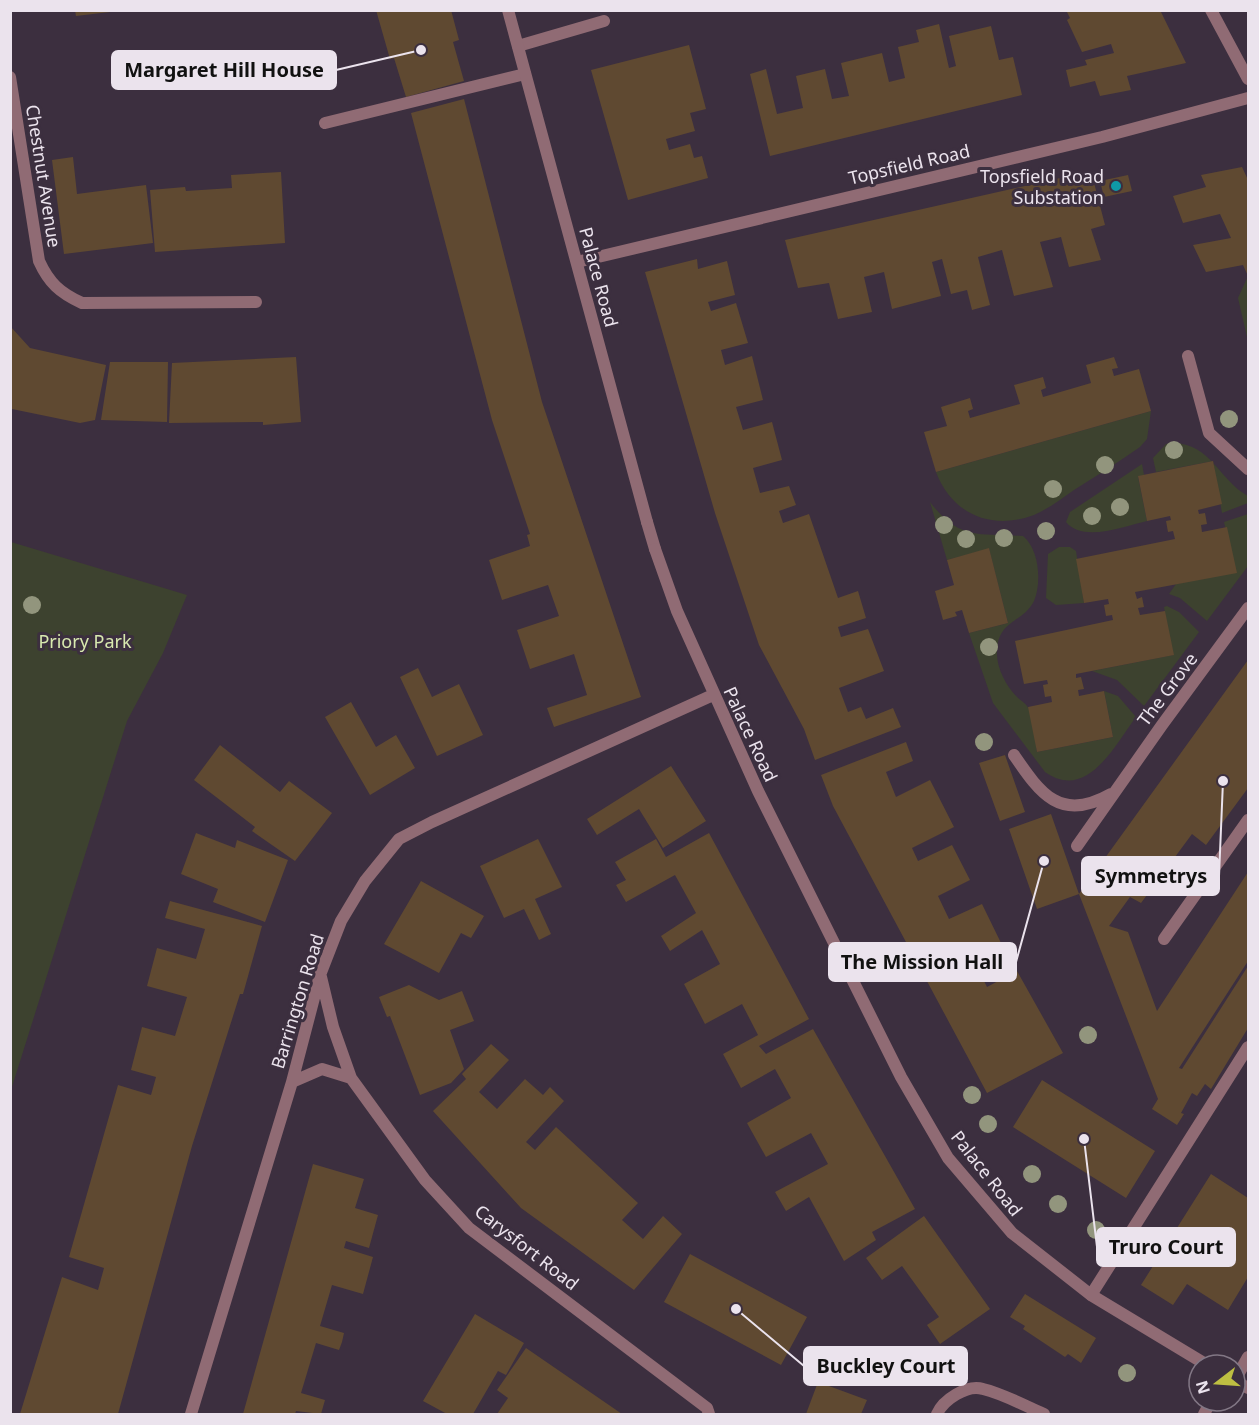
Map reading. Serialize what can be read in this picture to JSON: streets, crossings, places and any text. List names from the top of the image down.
{
  "streets": {
    "street": [
      "Topsfield Road",
      "Chestnut Avenue",
      "Palace Road",
      "The Grove",
      "Barrington Road",
      "Carysfort Road"
    ]
  },
  "crossings": [
    ["Topsfield Road", "Palace Road"],
    ["Palace Road", "Barrington Road"],
    ["Barrington Road", "Carysfort Road"]
  ],
  "parks": ["Priory Park"],
  "places": [
    "Margaret Hill House",
    "Topsfield Road Substation",
    "Symmetrys",
    "The Mission Hall",
    "Truro Court",
    "Buckley Court"
  ],
  "north": "left"
}
